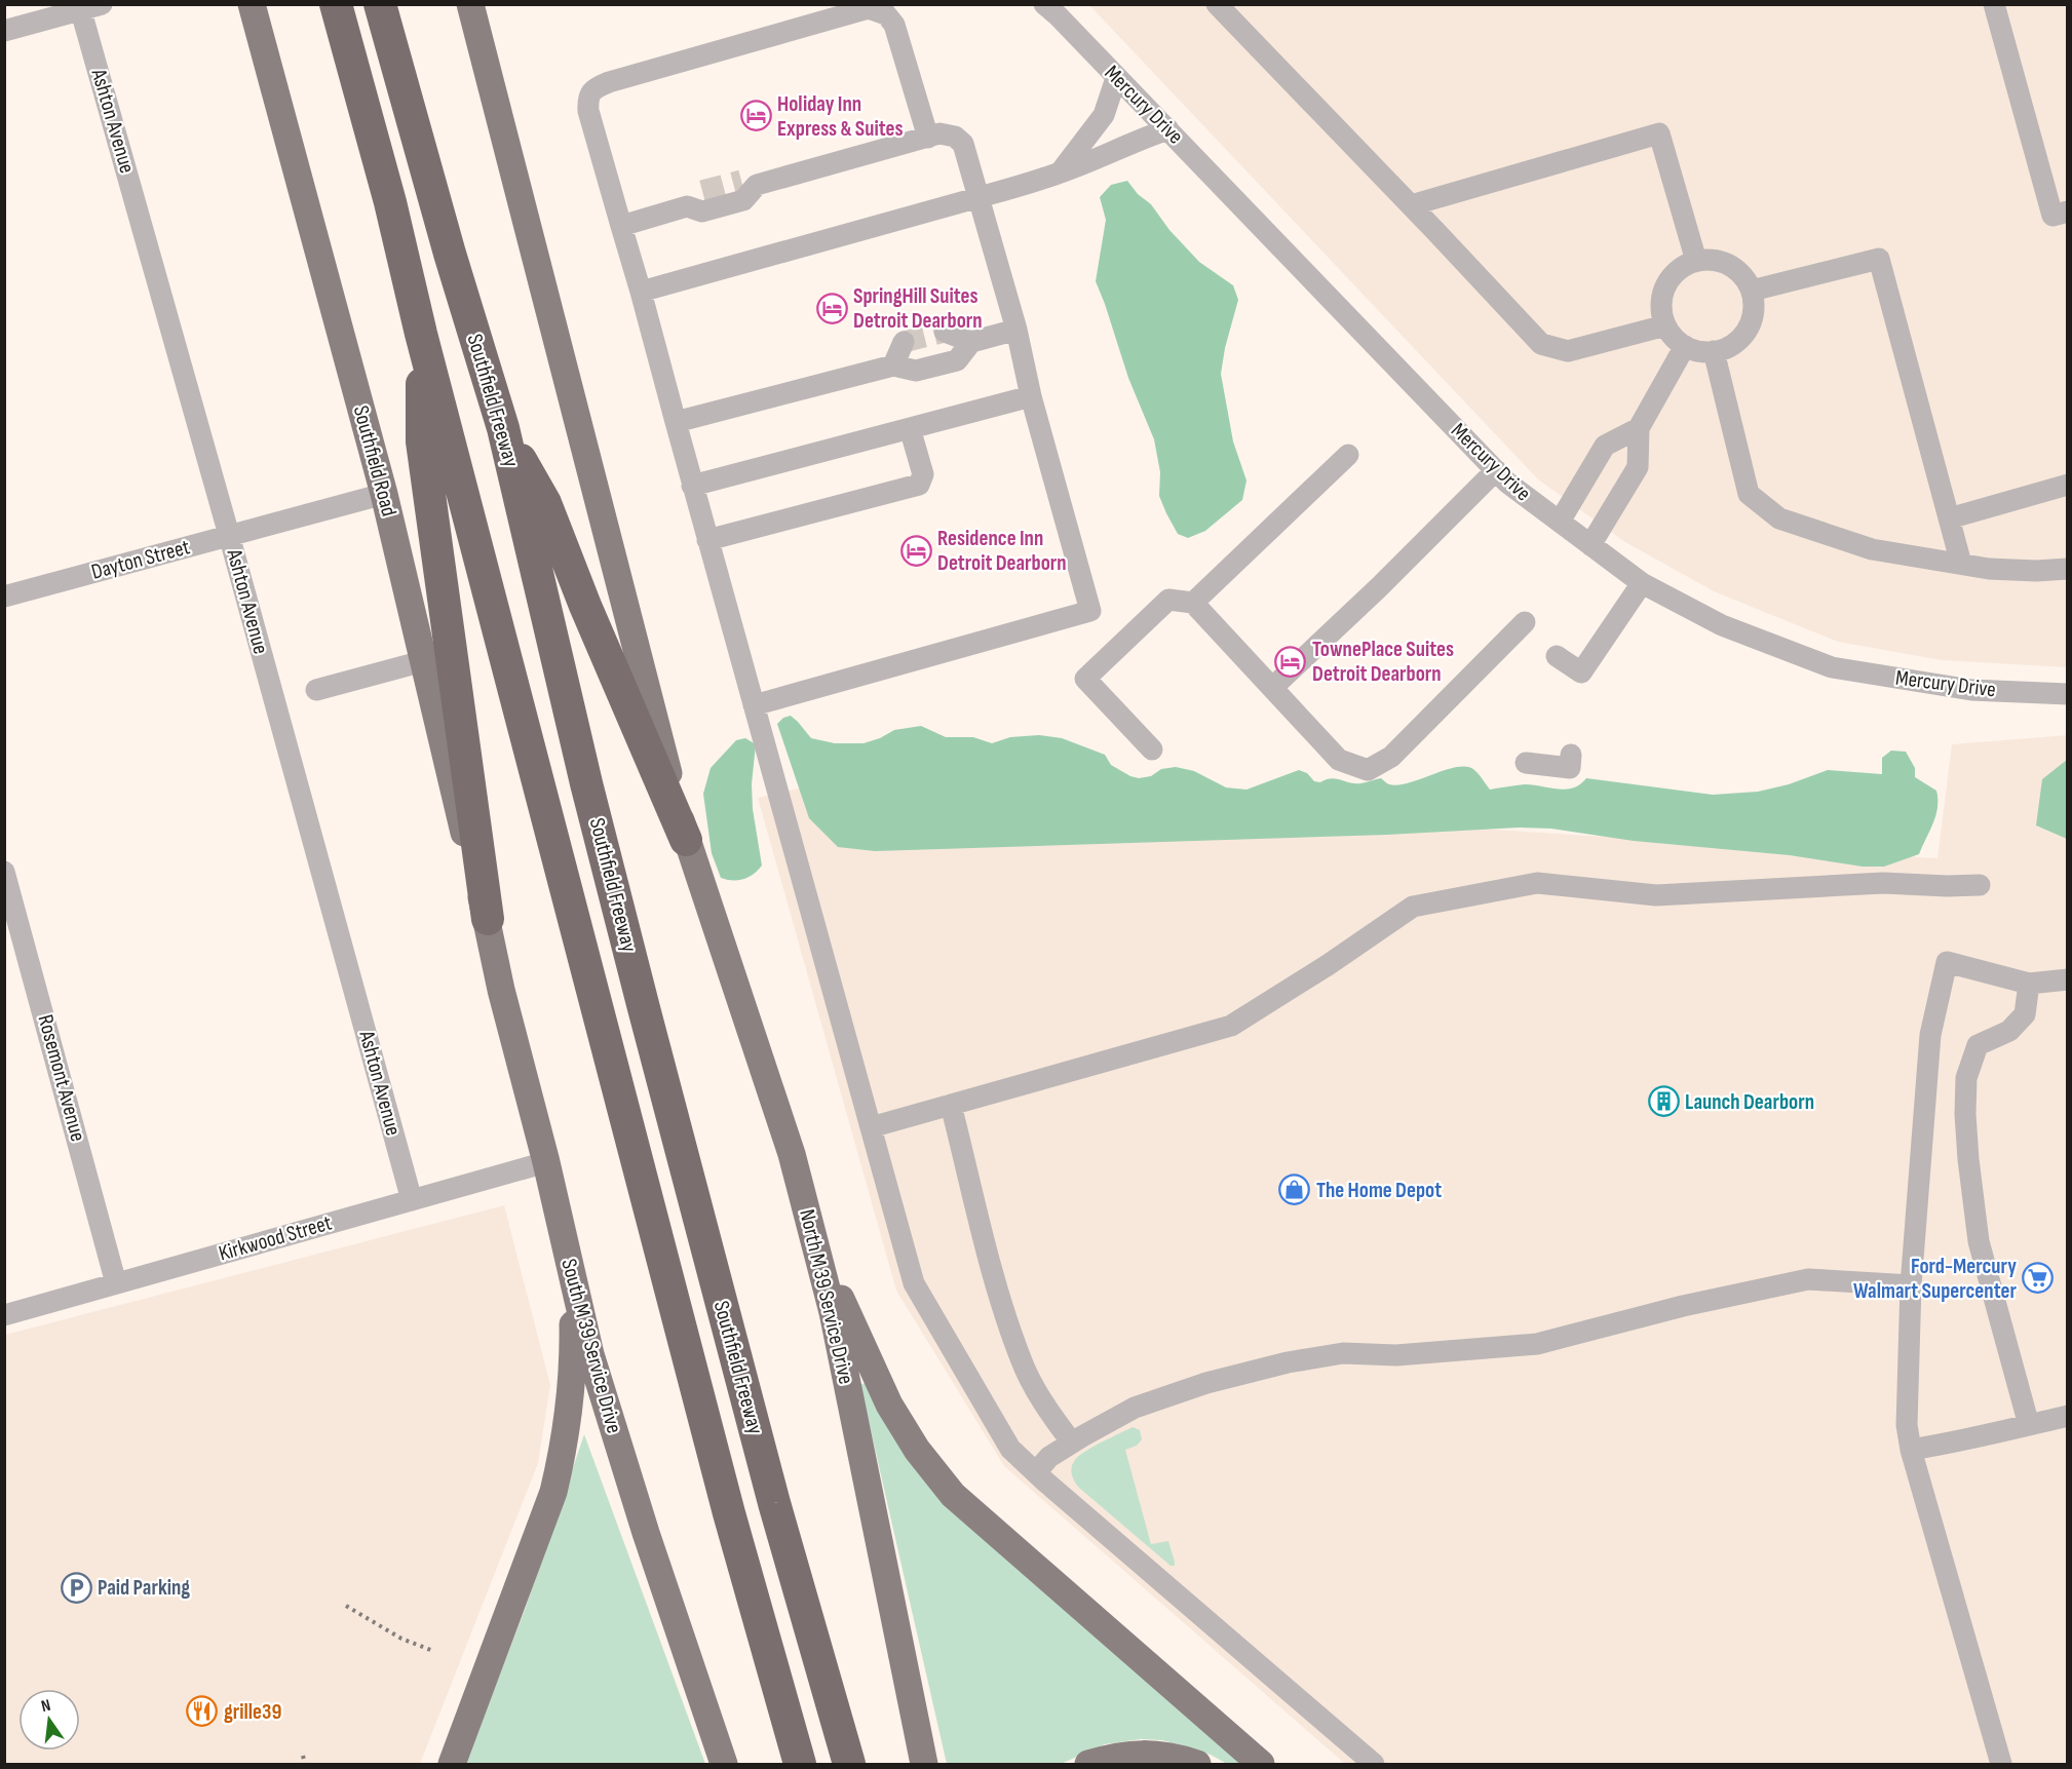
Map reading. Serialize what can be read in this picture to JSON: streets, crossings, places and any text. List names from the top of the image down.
{
  "streets": {
    "highway": ["Southfield Freeway"],
    "main road": ["Southfield Road", "North M 39 Service Drive", "South M 39 Service Drive"],
    "street": [
      "Mercury Drive",
      "Ashton Avenue",
      "Dayton Street",
      "Rosemont Avenue",
      "Kirkwood Street"
    ]
  },
  "crossings": [
    ["Ashton Avenue", "Dayton Street"],
    ["Ashton Avenue", "Kirkwood Street"],
    ["Southfield Road", "Dayton Street"],
    ["Southfield Road", "South M 39 Service Drive"],
    ["Rosemont Avenue", "Kirkwood Street"],
    ["Kirkwood Street", "South M 39 Service Drive"]
  ],
  "places": {
    "hotel": [
      "Holiday Inn Express & Suites",
      "SpringHill Suites Detroit Dearborn",
      "Residence Inn Detroit Dearborn",
      "TownePlace Suites Detroit Dearborn"
    ],
    "building": ["Launch Dearborn"],
    "shop": ["The Home Depot"],
    "supermarket": ["Ford-Mercury Walmart Supercenter"],
    "parking": ["Paid Parking"],
    "restaurant": ["grille39"]
  },
  "north": "top"
}
